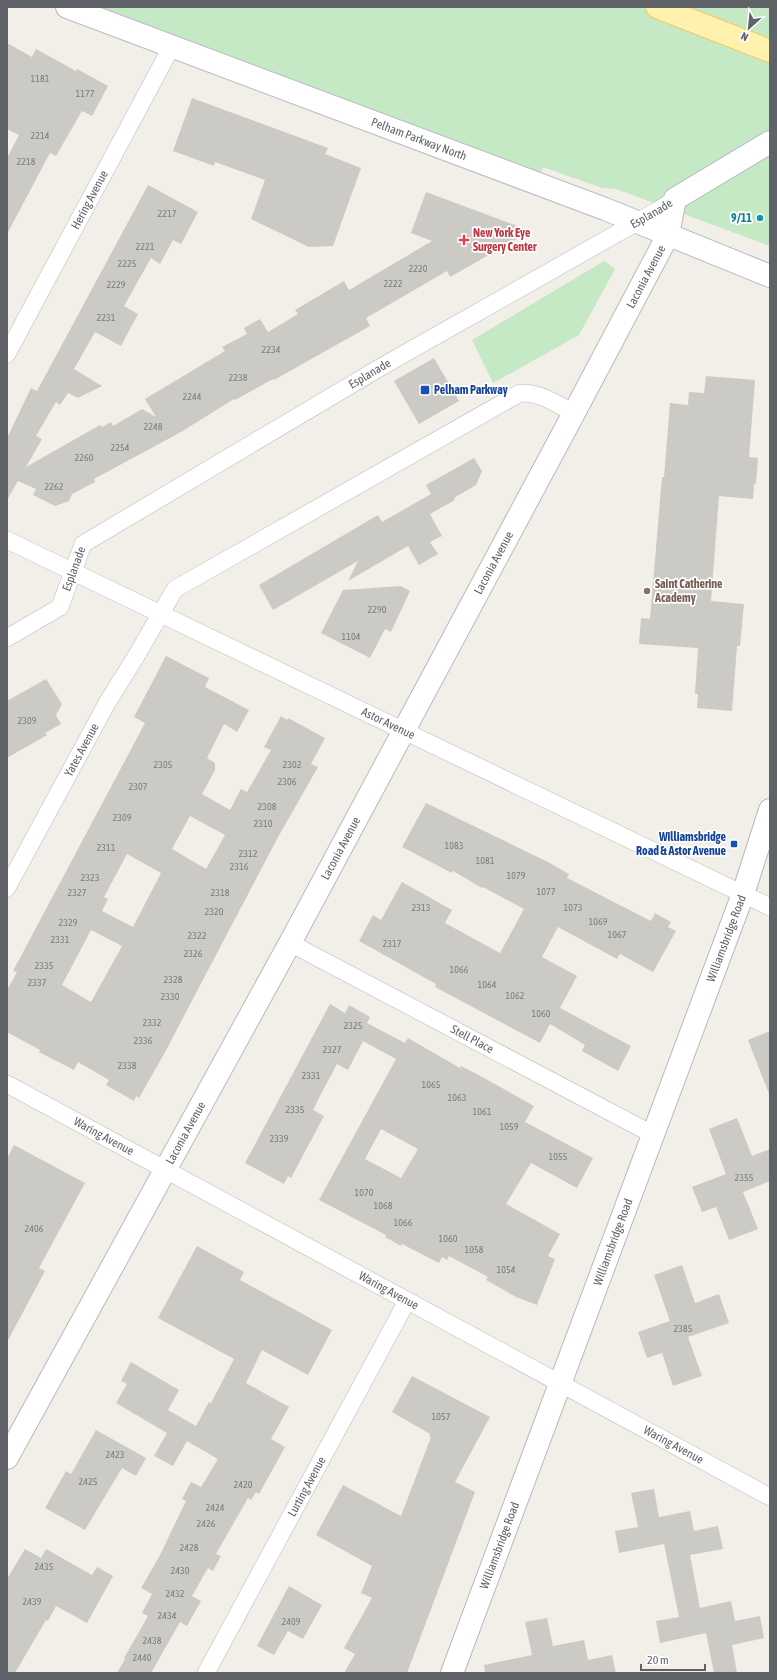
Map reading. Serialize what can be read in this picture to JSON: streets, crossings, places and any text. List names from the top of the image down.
{
  "streets": {
    "street": [
      "Pelham Parkway North",
      "Hering Avenue",
      "Esplanade",
      "Laconia Avenue",
      "Astor Avenue",
      "Yates Avenue",
      "Williamsbridge Road",
      "Stell Place",
      "Waring Avenue",
      "Lurting Avenue"
    ]
  },
  "crossings": [
    ["Pelham Parkway North", "Hering Avenue"],
    ["Pelham Parkway North", "Esplanade"],
    ["Pelham Parkway North", "Laconia Avenue"],
    ["Esplanade", "Laconia Avenue"],
    ["Esplanade", "Astor Avenue"],
    ["Laconia Avenue", "Astor Avenue"],
    ["Laconia Avenue", "Stell Place"],
    ["Laconia Avenue", "Waring Avenue"],
    ["Astor Avenue", "Yates Avenue"],
    ["Astor Avenue", "Williamsbridge Road"],
    ["Williamsbridge Road", "Stell Place"],
    ["Williamsbridge Road", "Waring Avenue"],
    ["Waring Avenue", "Lurting Avenue"]
  ],
  "places": {
    "other": ["9/11", "Saint Catherine Academy"],
    "health": ["New York Eye Surgery Center"],
    "transit": ["Pelham Parkway", "Williamsbridge Road & Astor Avenue"]
  },
  "house_numbers": [
    "1181",
    "1177",
    "2214",
    "2218",
    "2217",
    "2221",
    "2225",
    "2220",
    "2222",
    "2229",
    "2231",
    "2234",
    "2238",
    "2244",
    "2248",
    "2254",
    "2260",
    "2262",
    "2290",
    "1104",
    "2309",
    "2305",
    "2302",
    "2306",
    "2307",
    "2308",
    "2309",
    "2310",
    "1083",
    "2311",
    "2312",
    "1081",
    "2316",
    "1079",
    "2323",
    "1077",
    "2327",
    "2318",
    "2313",
    "1073",
    "2320",
    "1069",
    "2329",
    "1067",
    "2322",
    "2331",
    "2317",
    "2326",
    "2335",
    "1066",
    "2328",
    "2337",
    "1064",
    "1062",
    "2330",
    "1060",
    "2332",
    "2325",
    "2336",
    "2327",
    "2338",
    "2331",
    "1065",
    "1063",
    "2335",
    "1061",
    "1059",
    "2339",
    "1055",
    "2355",
    "1070",
    "1068",
    "1066",
    "2406",
    "1060",
    "1058",
    "1054",
    "2385",
    "1057",
    "2423",
    "2425",
    "2420",
    "2424",
    "2426",
    "2428",
    "2435",
    "2430",
    "2432",
    "2439",
    "2434",
    "2409",
    "2438",
    "2440"
  ],
  "scale_bar": "20 m",
  "north": "bottom left"
}
